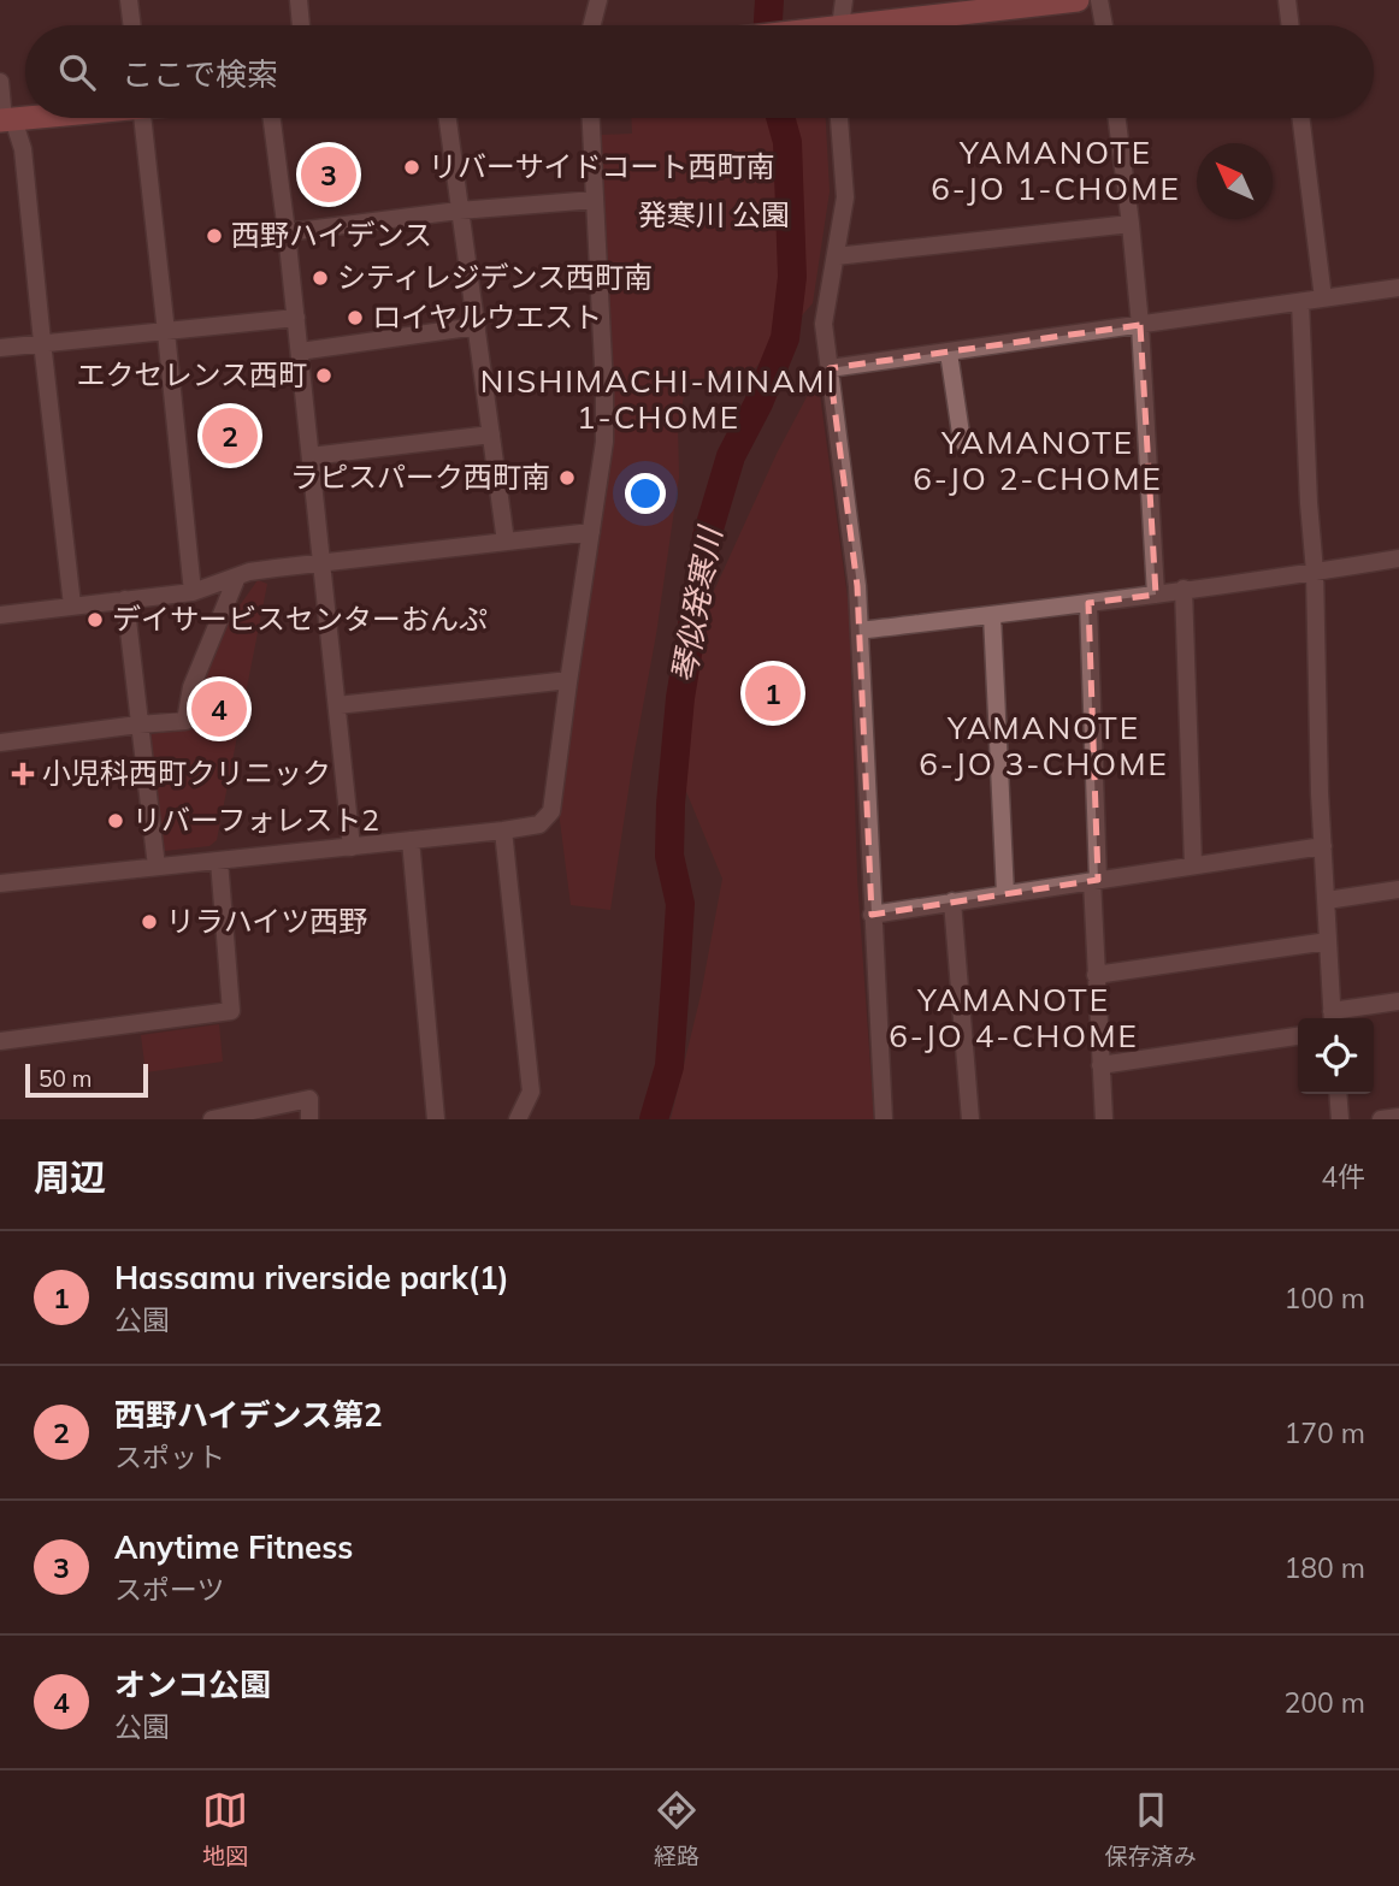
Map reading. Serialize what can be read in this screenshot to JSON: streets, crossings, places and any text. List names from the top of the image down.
{
  "districts": [
    "YAMANOTE 6-JO 1-CHOME",
    "NISHIMACHI-MINAMI 1-CHOME",
    "YAMANOTE 6-JO 2-CHOME",
    "YAMANOTE 6-JO 3-CHOME",
    "YAMANOTE 6-JO 4-CHOME"
  ],
  "water": ["琴似発寒川"],
  "parks": ["発寒川 公園"],
  "places": {
    "other": [
      "リバーサイドコート西町南",
      "西野ハイデンス",
      "シティレジデンス西町南",
      "ロイヤルウエスト",
      "エクセレンス西町",
      "ラピスパーク西町南",
      "デイサービスセンターおんぷ",
      "リバーフォレスト2",
      "リラハイツ西野"
    ],
    "health": ["小児科西町クリニック"]
  },
  "scale_bar": "50 m",
  "north": "top left",
  "page": {
    "search": "ここで検索",
    "pins": [
      "3",
      "2",
      "1",
      "4"
    ],
    "scale": "50 m",
    "heading": ["周辺", "4件"],
    "list": [
      {
        "mark": "1",
        "name": "Hassamu riverside park(1)",
        "note": "公園",
        "value": "100 m"
      },
      {
        "mark": "2",
        "name": "西野ハイデンス第2",
        "note": "スポット",
        "value": "170 m"
      },
      {
        "mark": "3",
        "name": "Anytime Fitness",
        "note": "スポーツ",
        "value": "180 m"
      },
      {
        "mark": "4",
        "name": "オンコ公園",
        "note": "公園",
        "value": "200 m"
      }
    ],
    "nav": ["地図", "経路", "保存済み"]
  }
}
